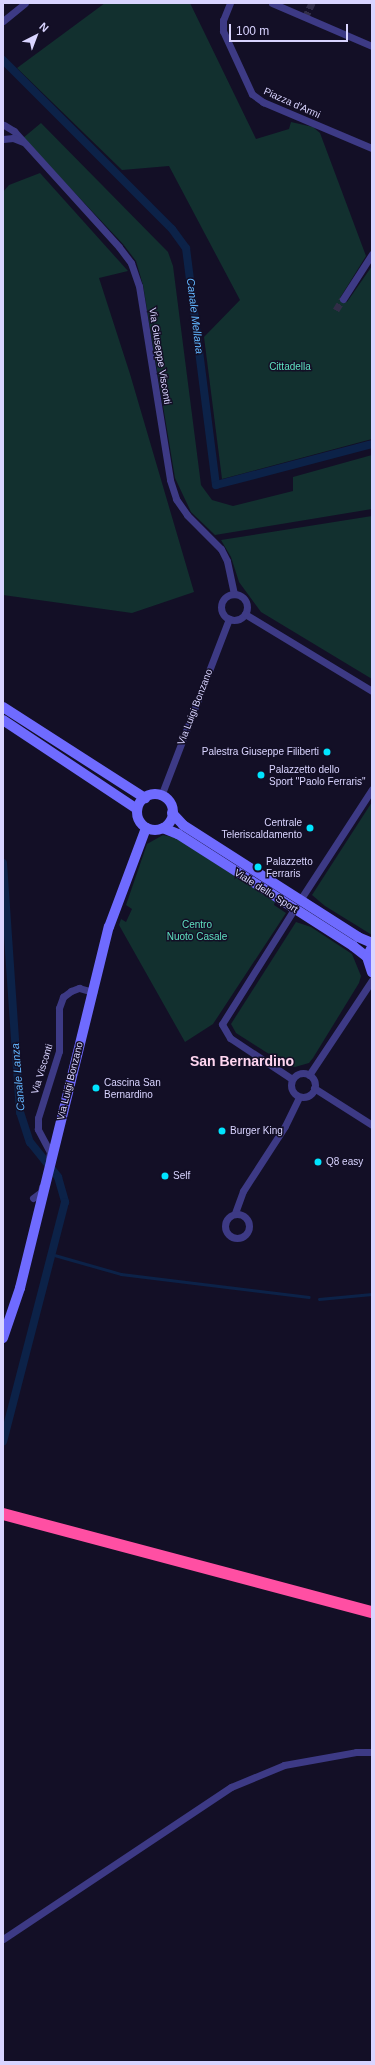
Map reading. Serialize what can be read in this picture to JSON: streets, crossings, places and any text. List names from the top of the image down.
{
  "streets": {
    "street": [
      "Piazza d'Armi",
      "Via Giuseppe Visconti",
      "Via Luigi Bonzano",
      "Viale dello Sport",
      "Via Visconti"
    ]
  },
  "crossings": [
    ["Via Giuseppe Visconti", "Via Luigi Bonzano"],
    ["Via Luigi Bonzano", "Viale dello Sport"],
    ["Via Luigi Bonzano", "Via Visconti"]
  ],
  "districts": ["San Bernardino"],
  "water": ["Canale Mellana", "Canale Lanza"],
  "parks": ["Cittadella", "Centro Nuoto Casale"],
  "places": [
    "Palestra Giuseppe Filiberti",
    "Palazzetto dello Sport \"Paolo Ferraris\"",
    "Centrale Teleriscaldamento",
    "Palazzetto Ferraris",
    "Cascina San Bernardino",
    "Burger King",
    "Q8 easy",
    "Self"
  ],
  "scale_bar": "100 m",
  "north": "top right"
}
